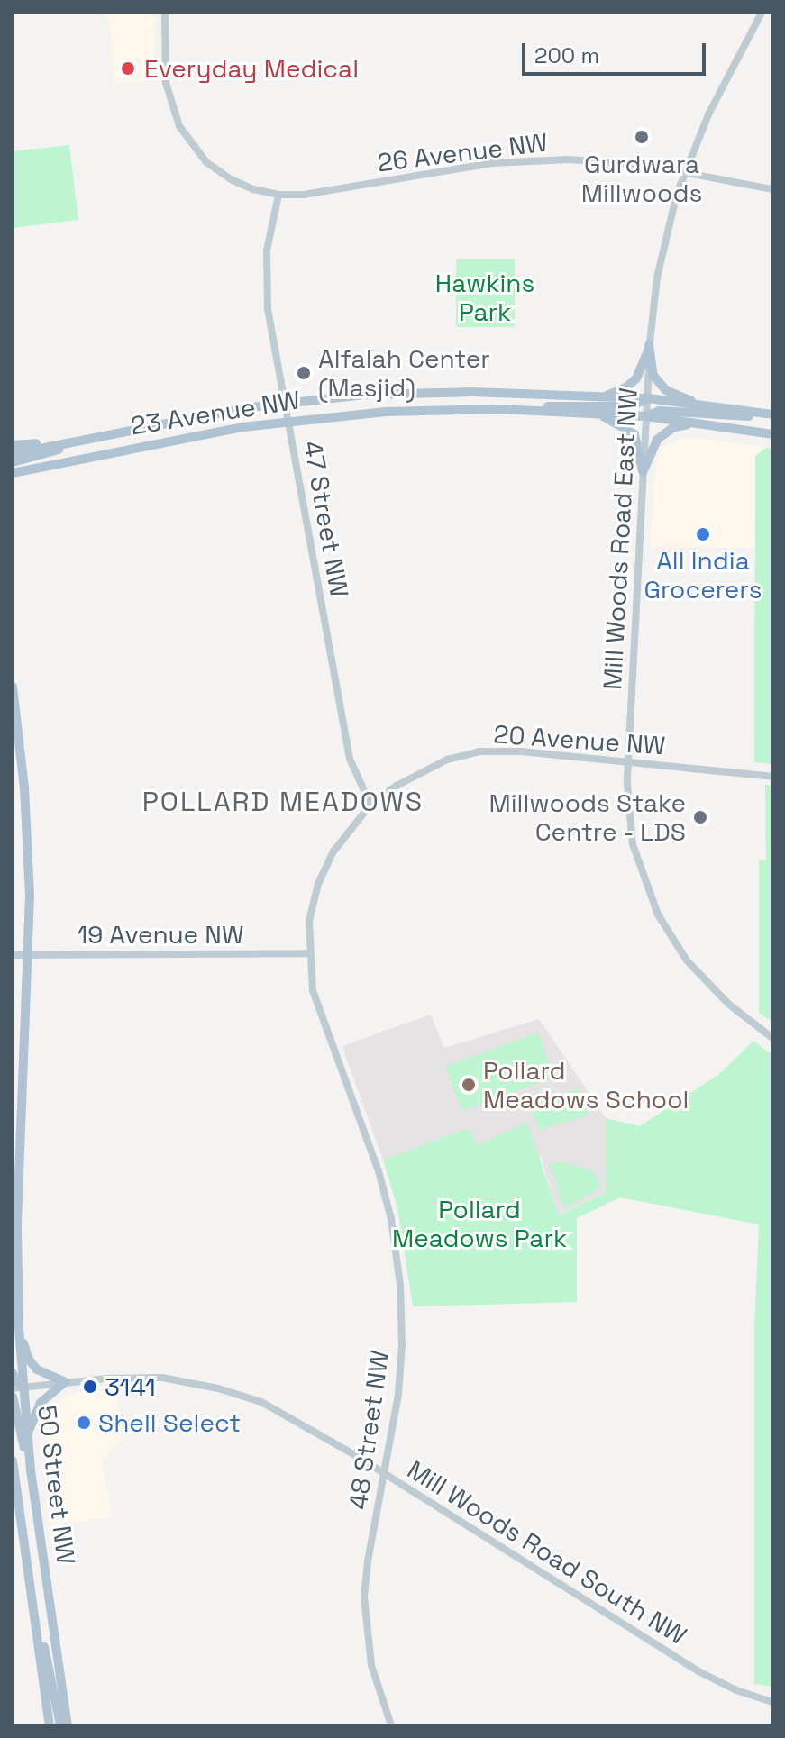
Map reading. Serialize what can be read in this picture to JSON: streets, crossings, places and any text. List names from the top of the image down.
{
  "streets": {
    "main road": ["23 Avenue NW", "50 Street NW"],
    "street": [
      "26 Avenue NW",
      "47 Street NW",
      "Mill Woods Road East NW",
      "20 Avenue NW",
      "19 Avenue NW",
      "48 Street NW",
      "Mill Woods Road South NW"
    ]
  },
  "crossings": [
    ["26 Avenue NW", "47 Street NW"],
    ["26 Avenue NW", "Mill Woods Road East NW"],
    ["23 Avenue NW", "47 Street NW"],
    ["23 Avenue NW", "Mill Woods Road East NW"],
    ["47 Street NW", "20 Avenue NW"],
    ["Mill Woods Road East NW", "20 Avenue NW"],
    ["20 Avenue NW", "48 Street NW"],
    ["19 Avenue NW", "48 Street NW"],
    ["19 Avenue NW", "50 Street NW"],
    ["48 Street NW", "Mill Woods Road South NW"],
    ["50 Street NW", "Mill Woods Road South NW"]
  ],
  "districts": ["POLLARD MEADOWS"],
  "parks": ["Hawkins Park", "Pollard Meadows Park"],
  "places": [
    "Everyday Medical",
    "Gurdwara Millwoods",
    "Alfalah Center (Masjid)",
    "All India Grocerers",
    "Millwoods Stake Centre - LDS",
    "Pollard Meadows School",
    "3141",
    "Shell Select"
  ],
  "scale_bar": "200 m"
}
